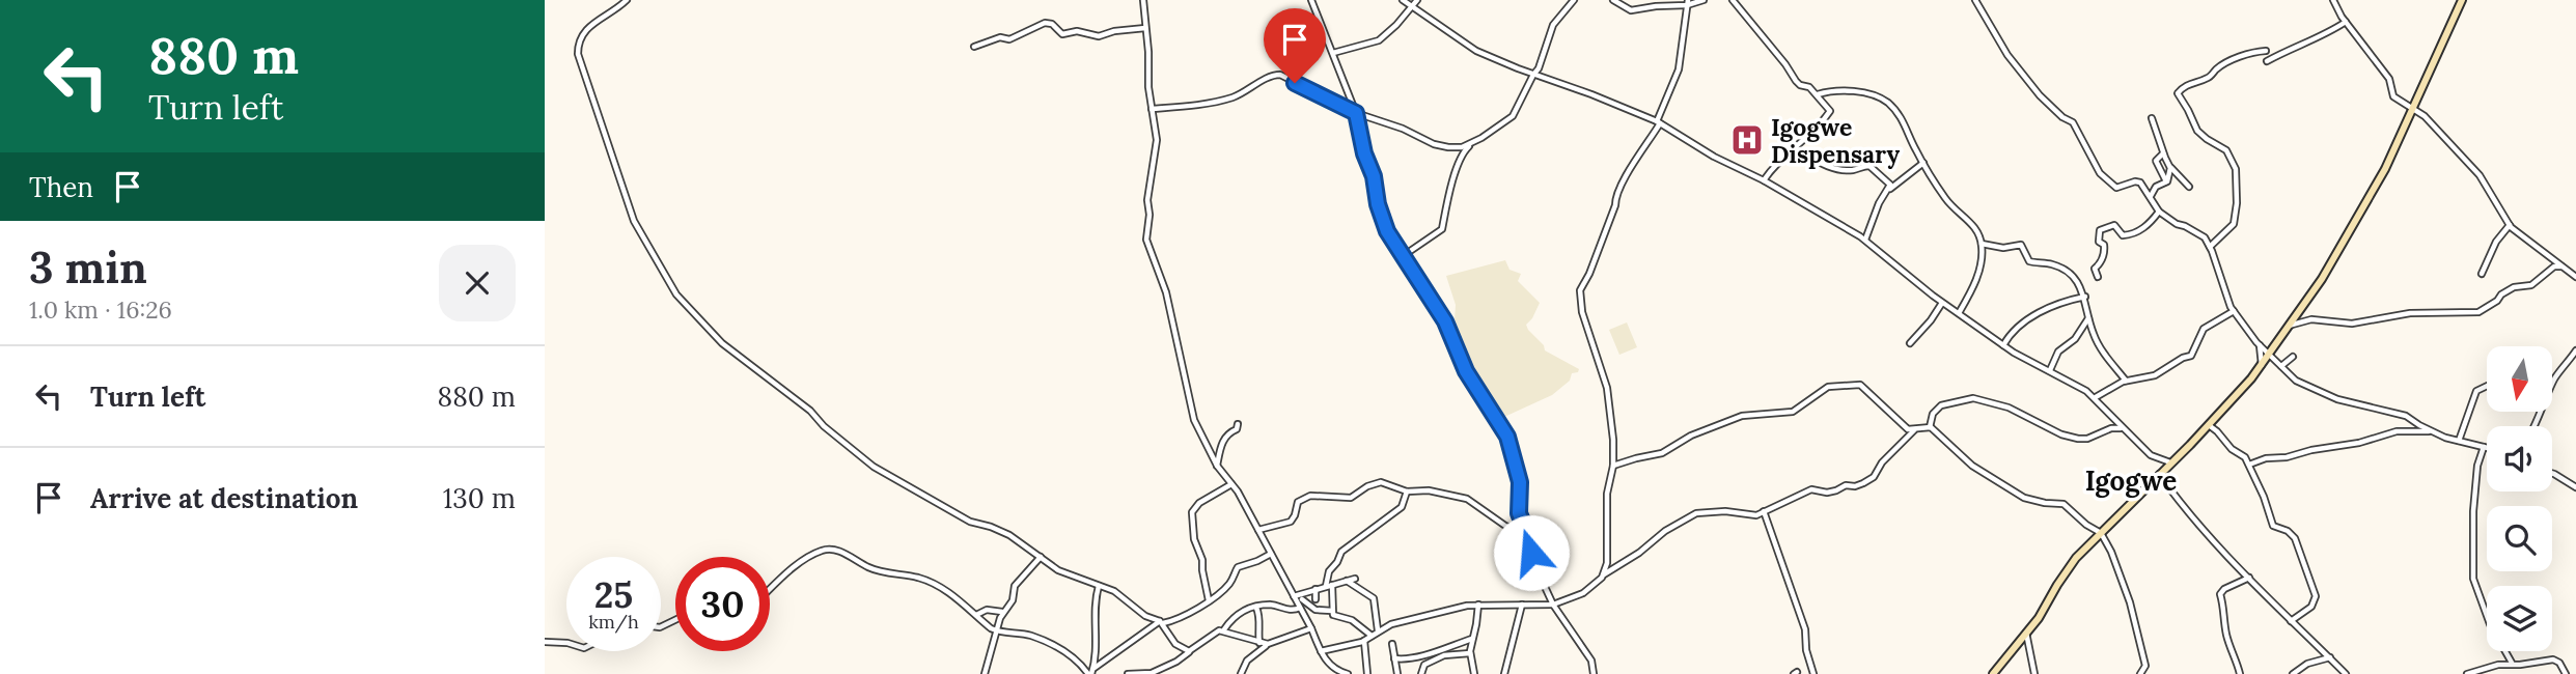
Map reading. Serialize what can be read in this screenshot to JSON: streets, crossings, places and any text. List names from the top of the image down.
{
  "districts": ["Igogwe"],
  "places": {
    "hospital": ["Igogwe Dispensary"]
  },
  "north": "bottom",
  "page": {
    "turn": ["880 m", "Turn left"],
    "then": "Then",
    "heading": ["3 min", "1.0 km · 16:26"],
    "list": [
      {
        "name": "Turn left",
        "value": "880 m"
      },
      {
        "name": "Arrive at destination",
        "value": "130 m"
      }
    ],
    "speed": "25 km/h",
    "limit": "30"
  }
}
